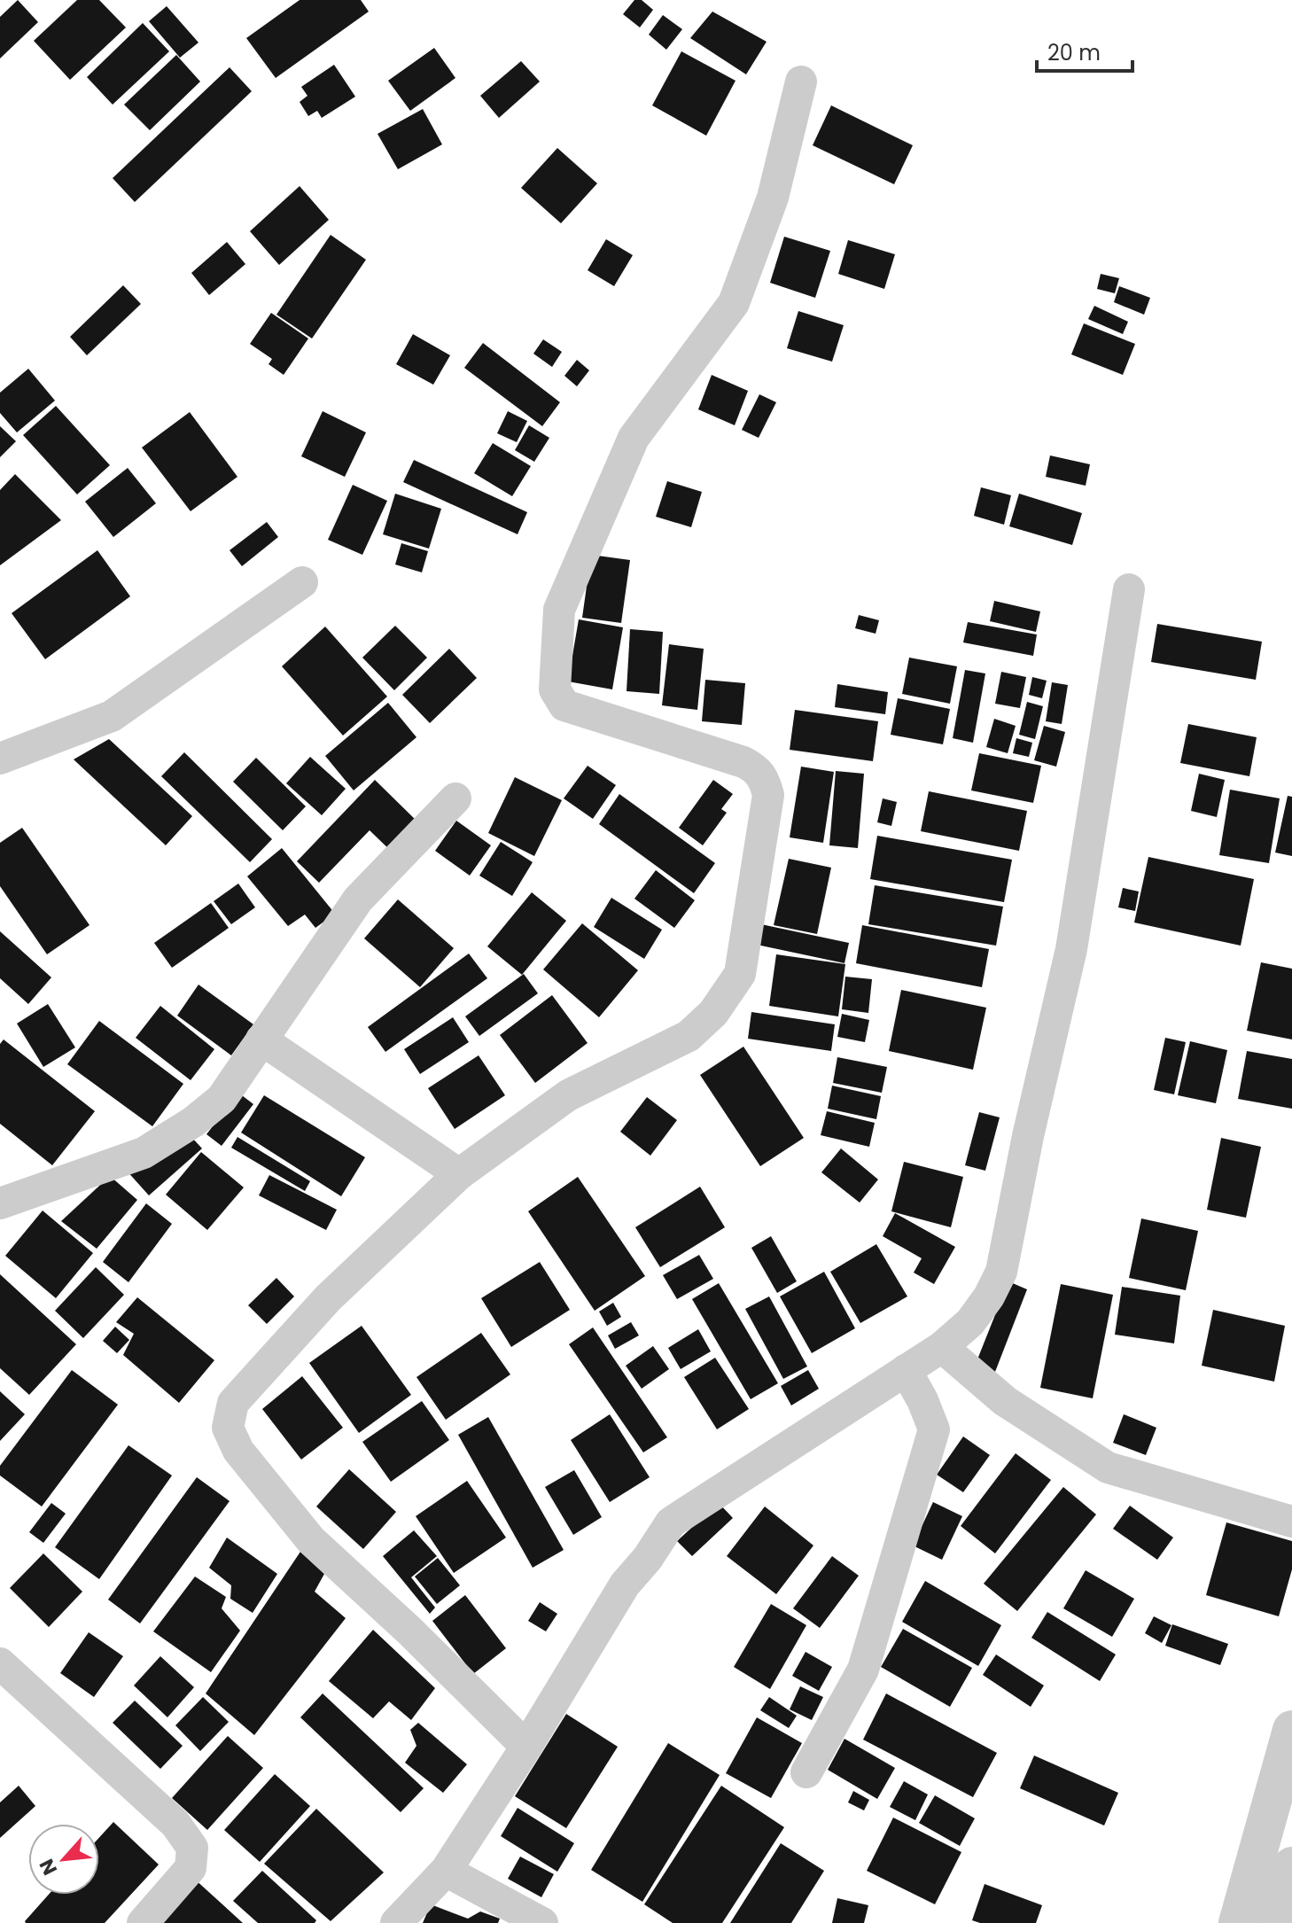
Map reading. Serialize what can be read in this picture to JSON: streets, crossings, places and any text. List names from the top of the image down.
{
  "scale_bar": "20 m",
  "north": "bottom left"
}
